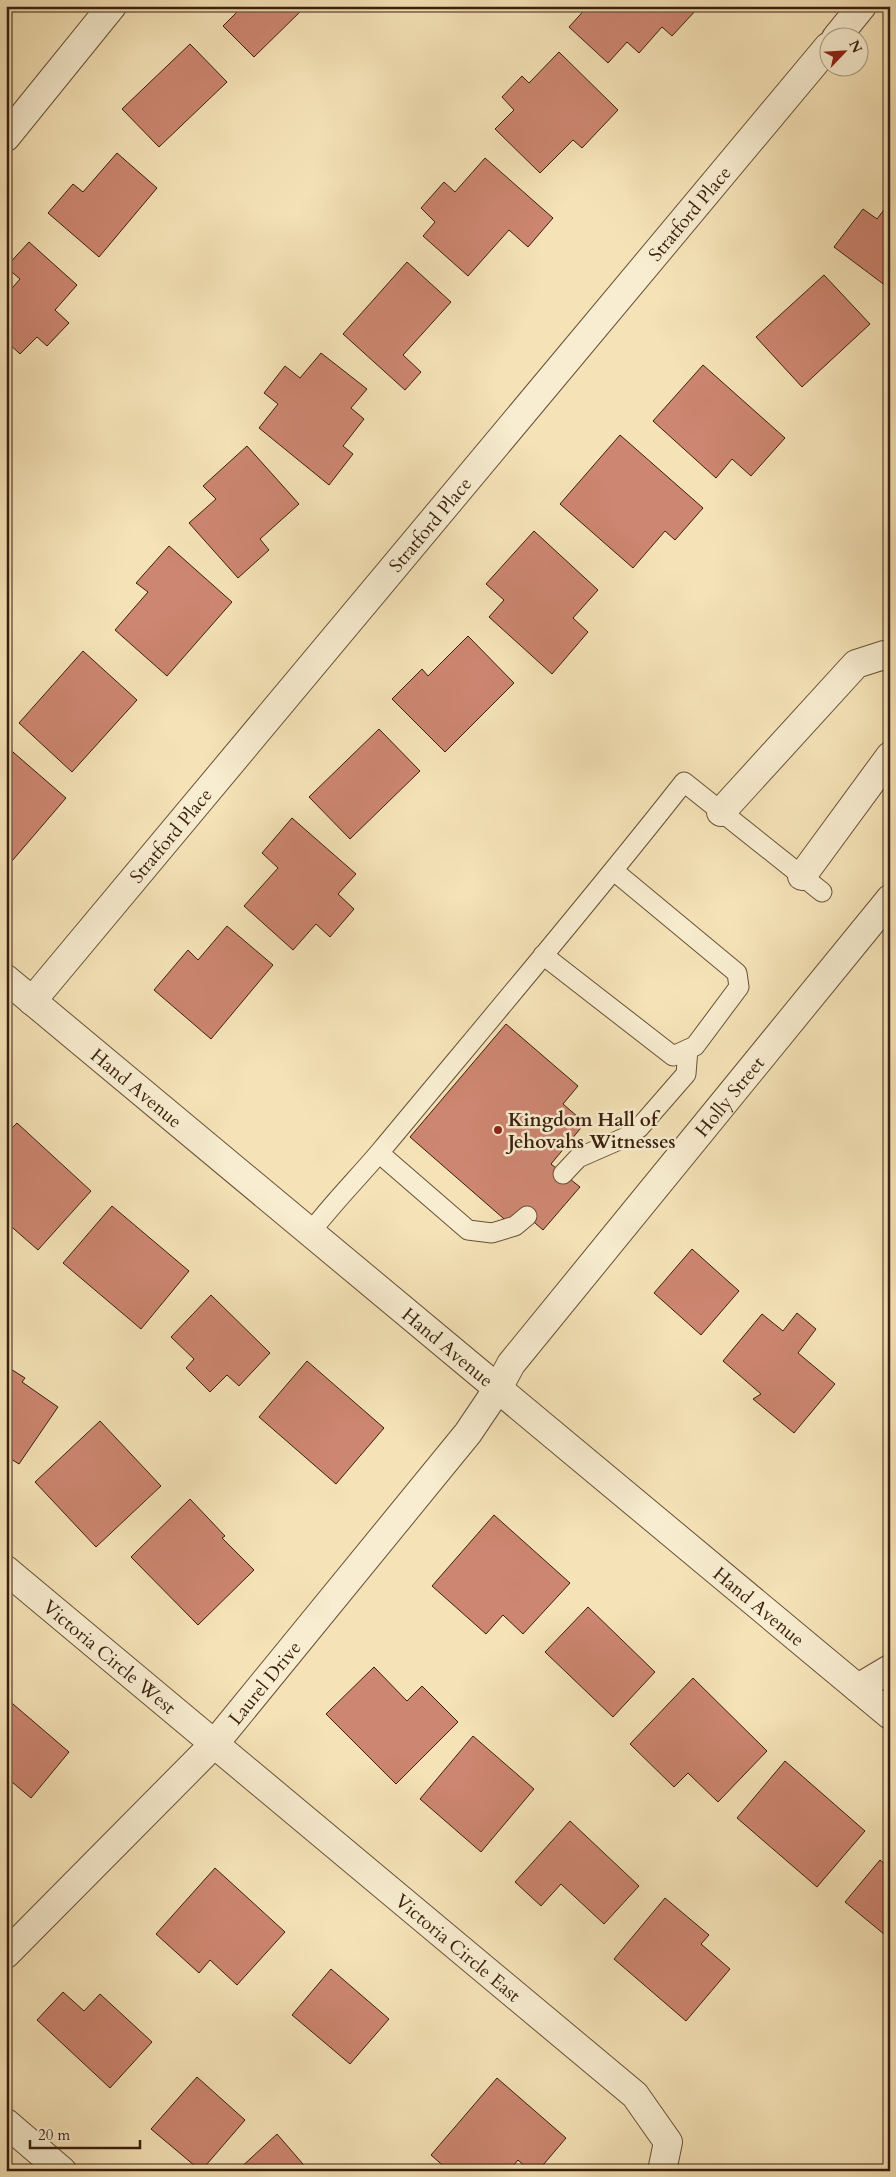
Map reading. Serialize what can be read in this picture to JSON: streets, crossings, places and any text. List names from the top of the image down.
{
  "streets": {
    "street": [
      "Stratford Place",
      "Hand Avenue",
      "Holly Street",
      "Victoria Circle West",
      "Laurel Drive",
      "Victoria Circle East"
    ]
  },
  "crossings": [
    ["Stratford Place", "Hand Avenue"],
    ["Hand Avenue", "Holly Street"],
    ["Hand Avenue", "Laurel Drive"],
    ["Holly Street", "Laurel Drive"],
    ["Victoria Circle West", "Laurel Drive"],
    ["Victoria Circle West", "Victoria Circle East"],
    ["Laurel Drive", "Victoria Circle East"]
  ],
  "places": ["Kingdom Hall of Jehovahs Witnesses"],
  "scale_bar": "20 m",
  "north": "top right"
}
